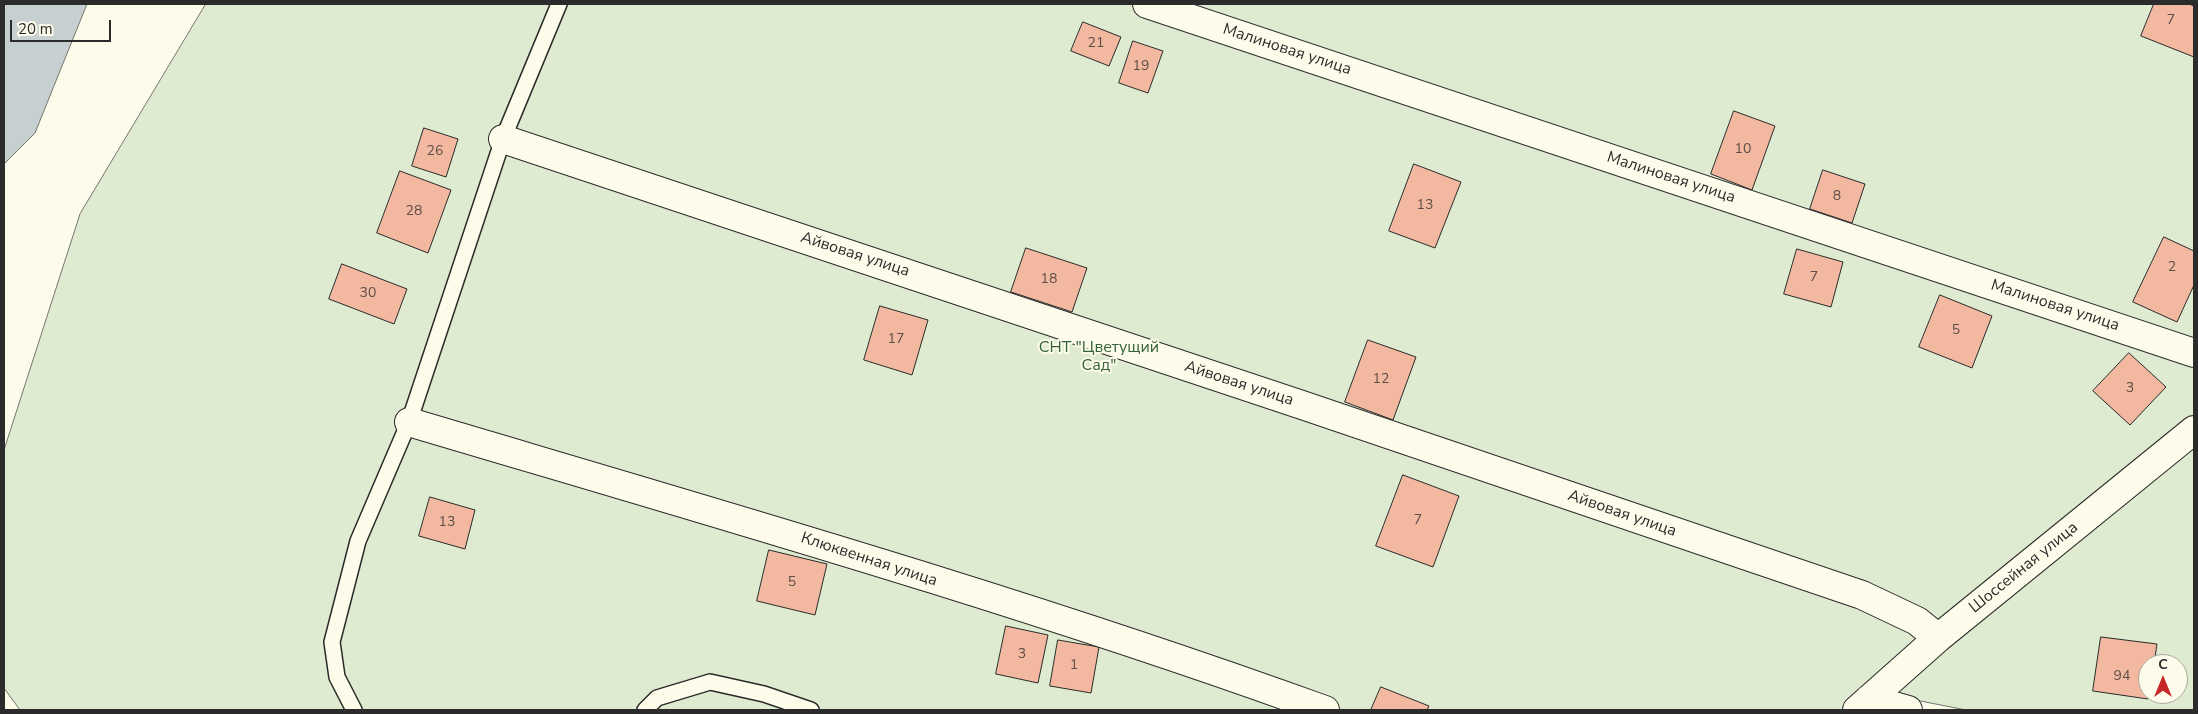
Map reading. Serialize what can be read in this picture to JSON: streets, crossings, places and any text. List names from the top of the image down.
{
  "streets": {
    "street": [
      "Малиновая улица",
      "Айвовая улица",
      "Клюквенная улица",
      "Шоссейная улица"
    ]
  },
  "crossings": [
    ["Айвовая улица", "Шоссейная улица"]
  ],
  "parks": ["СНТ \"Цветущий Сад\""],
  "house_numbers": [
    "7",
    "21",
    "19",
    "10",
    "26",
    "8",
    "13",
    "28",
    "2",
    "7",
    "18",
    "30",
    "5",
    "17",
    "12",
    "3",
    "7",
    "13",
    "5",
    "3",
    "1",
    "94"
  ],
  "scale_bar": "20 m",
  "north": "top"
}
